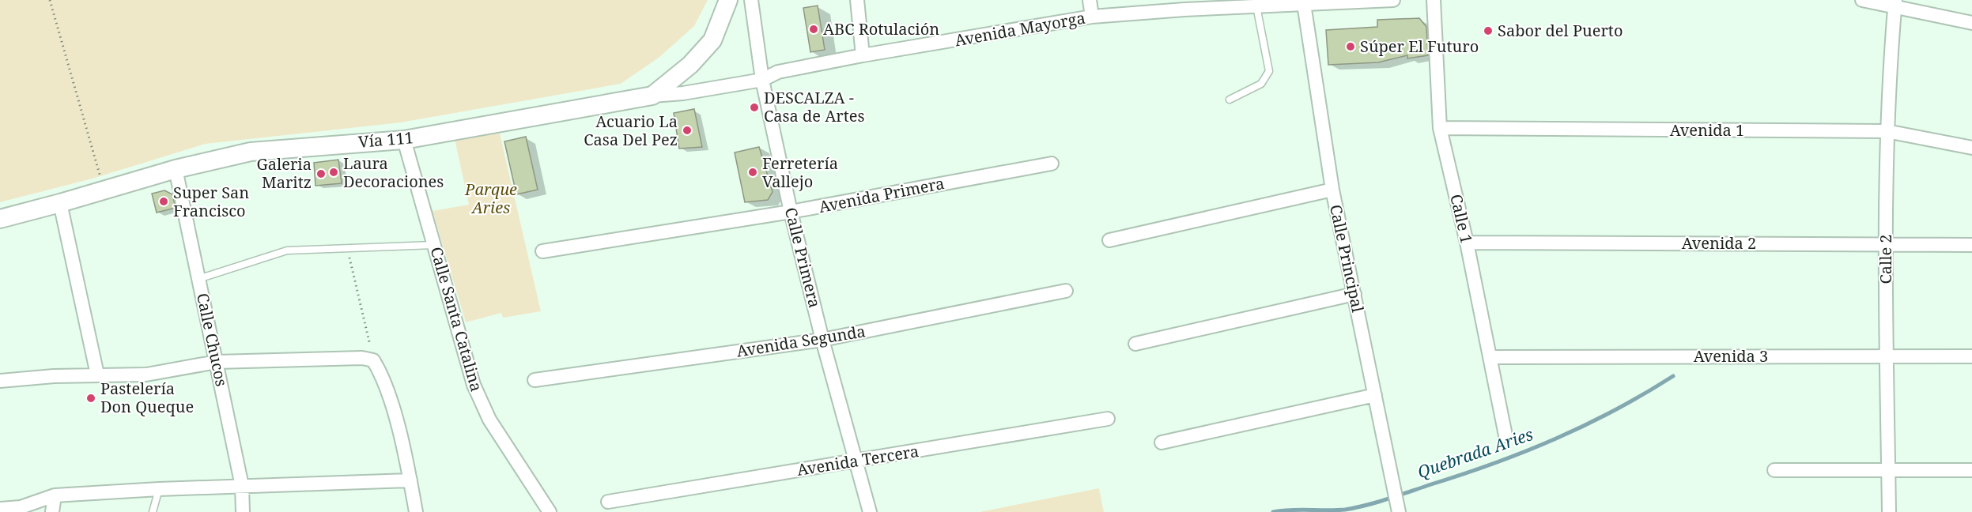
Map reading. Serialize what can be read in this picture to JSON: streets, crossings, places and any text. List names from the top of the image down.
{
  "streets": {
    "main road": ["Vía 111"],
    "street": [
      "Avenida Mayorga",
      "Avenida 1",
      "Avenida Primera",
      "Calle 1",
      "Avenida 2",
      "Calle Primera",
      "Calle Principal",
      "Calle 2",
      "Calle Santa Catalina",
      "Calle Chucos",
      "Avenida Segunda",
      "Avenida 3",
      "Avenida Tercera"
    ]
  },
  "crossings": [
    ["Avenida Mayorga", "Vía 111"],
    ["Avenida Mayorga", "Calle Primera"],
    ["Avenida Mayorga", "Calle Principal"],
    ["Avenida 1", "Calle 1"],
    ["Avenida 1", "Calle 2"],
    ["Vía 111", "Calle Santa Catalina"],
    ["Vía 111", "Calle Chucos"],
    ["Avenida Primera", "Calle Primera"],
    ["Calle 1", "Avenida 2"],
    ["Calle 1", "Avenida 3"],
    ["Avenida 2", "Calle 2"],
    ["Calle Primera", "Avenida Segunda"],
    ["Calle Primera", "Avenida Tercera"],
    ["Calle 2", "Avenida 3"]
  ],
  "water": ["Quebrada Aries"],
  "parks": ["Parque Aries"],
  "places": [
    "ABC Rotulación",
    "Sabor del Puerto",
    "Súper El Futuro",
    "DESCALZA - Casa de Artes",
    "Acuario La Casa Del Pez",
    "Laura Decoraciones",
    "Ferretería Vallejo",
    "Galeria Maritz",
    "Super San Francisco",
    "Pastelería Don Queque"
  ]
}
